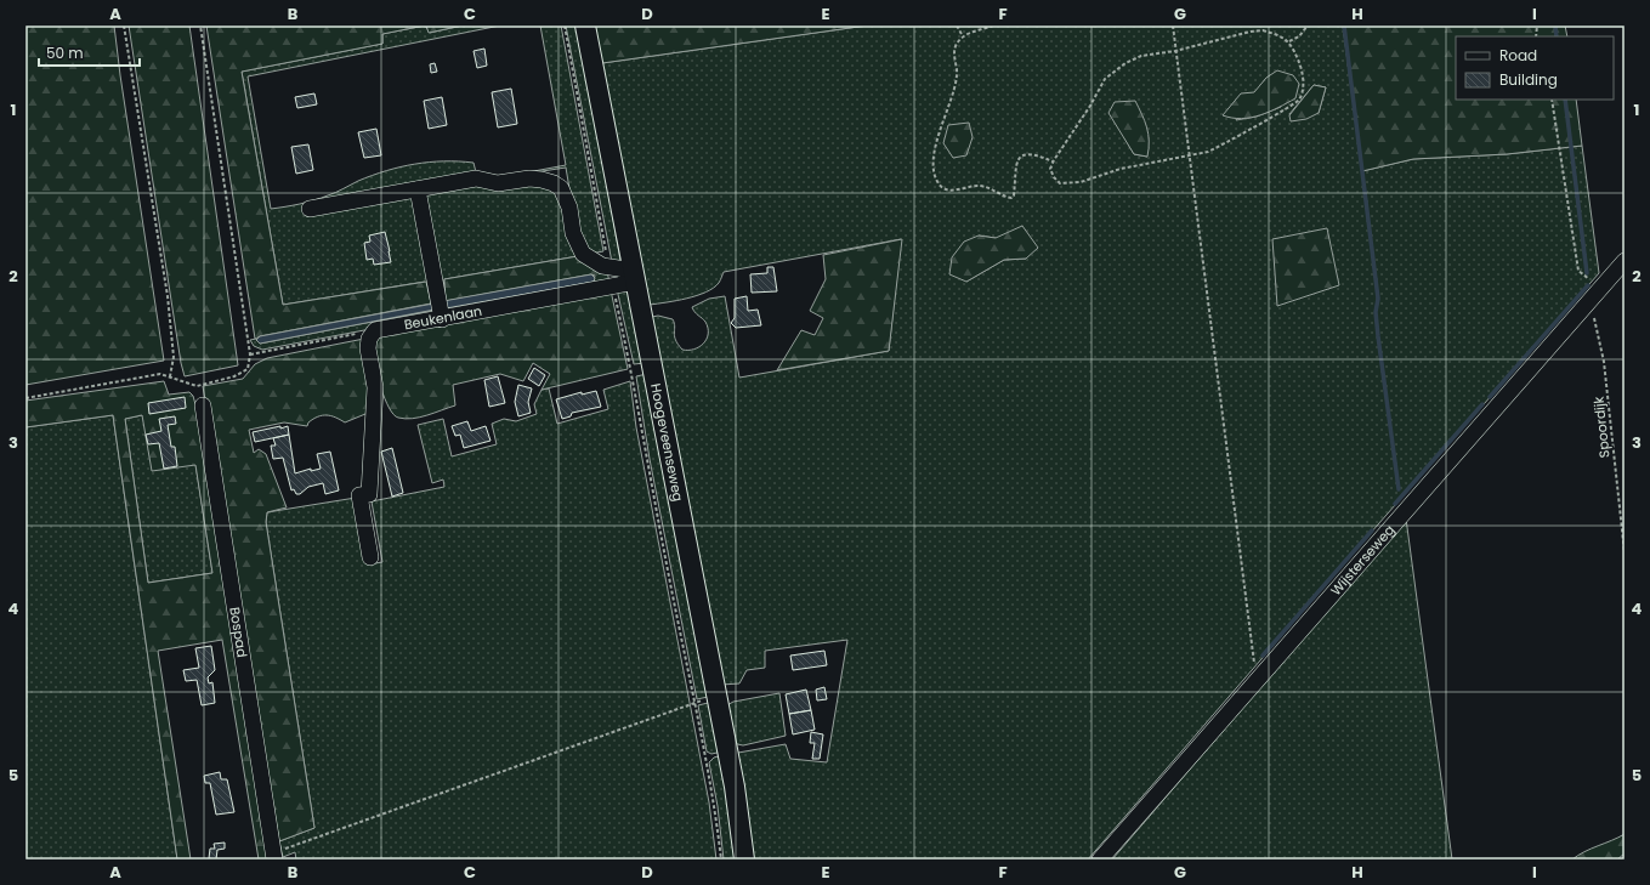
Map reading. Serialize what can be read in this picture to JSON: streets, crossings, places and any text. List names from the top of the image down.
{
  "streets": {
    "main road": ["Hoogeveenseweg"],
    "street": ["Beukenlaan", "Wijsterseweg", "Bospad"],
    "path": ["Spoordijk"]
  },
  "crossings": [
    ["Beukenlaan", "Hoogeveenseweg"],
    ["Spoordijk", "Wijsterseweg"]
  ],
  "legend": ["Road", "Building"],
  "scale_bar": "50 m",
  "grid": {
    "columns": [
      "A",
      "B",
      "C",
      "D",
      "E",
      "F",
      "G",
      "H",
      "I"
    ],
    "rows": [
      "1",
      "2",
      "3",
      "4",
      "5"
    ]
  }
}
